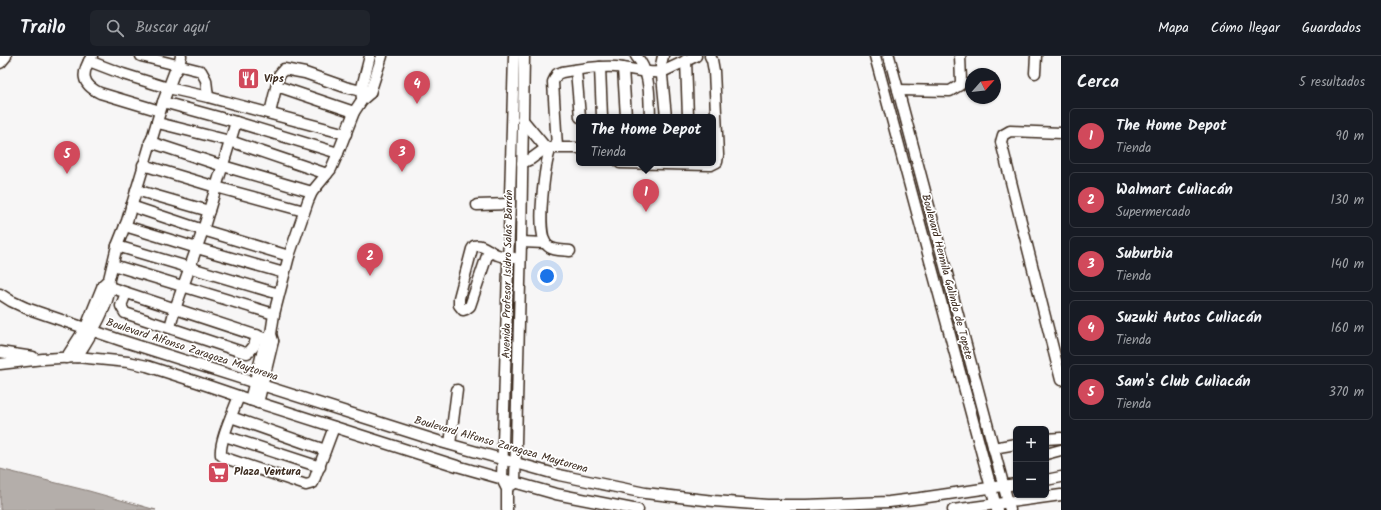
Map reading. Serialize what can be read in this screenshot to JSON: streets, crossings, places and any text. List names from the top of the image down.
{
  "streets": {
    "street": ["Avenida Profesor Isidro Salas Barrón", "Boulevard Hermila Galindo de Topete", "Boulevard Alfonso Zaragoza Maytorena"]
  },
  "crossings": [
    ["Avenida Profesor Isidro Salas Barrón", "Boulevard Alfonso Zaragoza Maytorena"],
    ["Boulevard Hermila Galindo de Topete", "Boulevard Alfonso Zaragoza Maytorena"]
  ],
  "places": {
    "restaurant": ["Vips"],
    "supermarket": ["Plaza Ventura"]
  },
  "north": "top right",
  "page": {
    "header": "Trailo",
    "search": "Buscar aquí",
    "nav": ["Mapa", "Cómo llegar", "Guardados"],
    "heading": ["Cerca", "5 resultados"],
    "pins": [
      "4",
      "3",
      "5",
      "1",
      "2"
    ],
    "list": [
      {
        "mark": "1",
        "name": "The Home Depot",
        "note": "Tienda",
        "value": "90 m"
      },
      {
        "mark": "2",
        "name": "Walmart Culiacán",
        "note": "Supermercado",
        "value": "130 m"
      },
      {
        "mark": "3",
        "name": "Suburbia",
        "note": "Tienda",
        "value": "140 m"
      },
      {
        "mark": "4",
        "name": "Suzuki Autos Culiacán",
        "note": "Tienda",
        "value": "160 m"
      },
      {
        "mark": "5",
        "name": "Sam's Club Culiacán",
        "note": "Tienda",
        "value": "370 m"
      }
    ],
    "popup": ["The Home Depot", "Tienda"],
    "map_buttons": ["+", "−"]
  }
}
